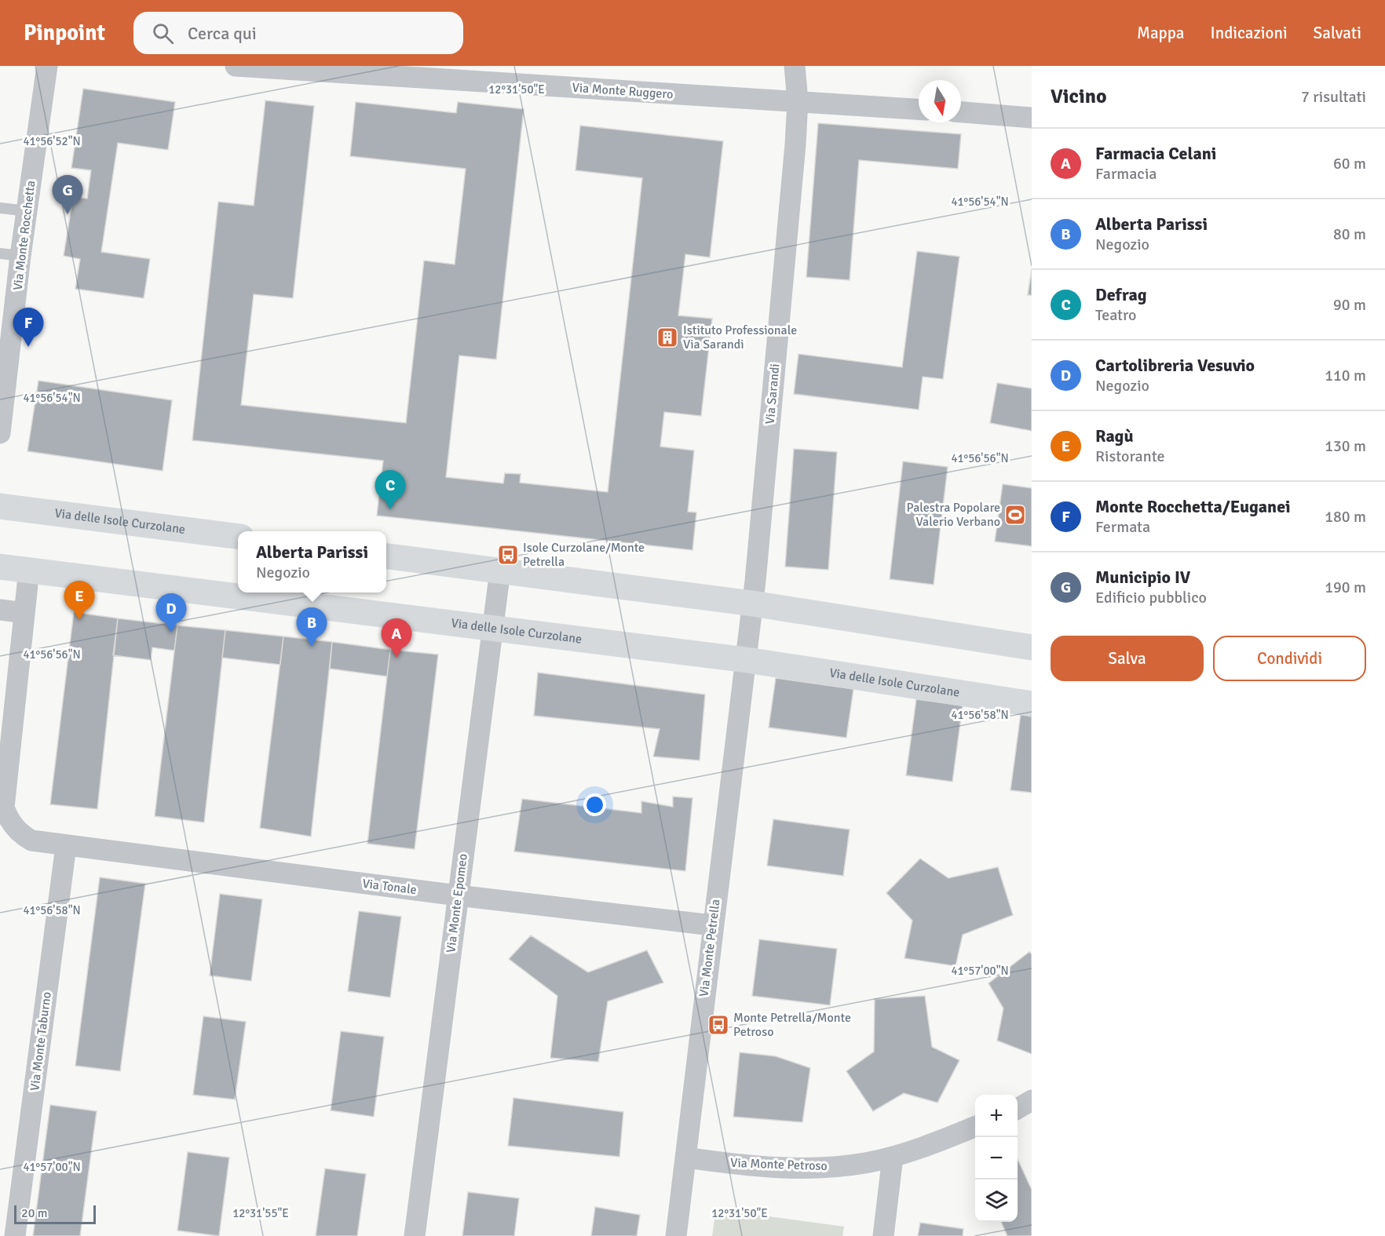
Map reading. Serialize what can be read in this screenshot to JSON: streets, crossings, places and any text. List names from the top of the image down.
{
  "streets": {
    "street": [
      "Via Monte Ruggero",
      "Via Monte Rocchetta",
      "Via Sarandi",
      "Via delle Isole Curzolane",
      "Via Tonale",
      "Via Monte Epomeo",
      "Via Monte Petrella",
      "Via Monte Taburno",
      "Via Monte Petroso"
    ]
  },
  "crossings": [
    ["Via Monte Ruggero", "Via Sarandi"],
    ["Via Sarandi", "Via delle Isole Curzolane"],
    ["Via Sarandi", "Via Monte Petrella"],
    ["Via delle Isole Curzolane", "Via Tonale"],
    ["Via delle Isole Curzolane", "Via Monte Epomeo"],
    ["Via delle Isole Curzolane", "Via Monte Petrella"],
    ["Via Tonale", "Via Monte Epomeo"],
    ["Via Tonale", "Via Monte Petrella"],
    ["Via Tonale", "Via Monte Taburno"],
    ["Via Monte Petrella", "Via Monte Petroso"]
  ],
  "places": {
    "building": ["Istituto Professionale Via Sarandi"],
    "sports": ["Palestra Popolare Valerio Verbano"],
    "bus stop": ["Isole Curzolane/Monte Petrella", "Monte Petrella/Monte Petroso"]
  },
  "scale_bar": "20 m",
  "north": "bottom",
  "page": {
    "header": "Pinpoint",
    "search": "Cerca qui",
    "nav": ["Mappa", "Indicazioni", "Salvati"],
    "heading": ["Vicino", "7 risultati"],
    "list": [
      {
        "mark": "A",
        "name": "Farmacia Celani",
        "note": "Farmacia",
        "value": "60 m"
      },
      {
        "mark": "B",
        "name": "Alberta Parissi",
        "note": "Negozio",
        "value": "80 m"
      },
      {
        "mark": "C",
        "name": "Defrag",
        "note": "Teatro",
        "value": "90 m"
      },
      {
        "mark": "D",
        "name": "Cartolibreria Vesuvio",
        "note": "Negozio",
        "value": "110 m"
      },
      {
        "mark": "E",
        "name": "Ragù",
        "note": "Ristorante",
        "value": "130 m"
      },
      {
        "mark": "F",
        "name": "Monte Rocchetta/Euganei",
        "note": "Fermata",
        "value": "180 m"
      },
      {
        "mark": "G",
        "name": "Municipio IV",
        "note": "Edificio pubblico",
        "value": "190 m"
      }
    ],
    "pins": [
      "G",
      "F",
      "C",
      "E",
      "D",
      "B",
      "A"
    ],
    "popup": ["Alberta Parissi", "Negozio"],
    "buttons": ["Salva", "Condividi"],
    "map_buttons": ["+", "−"],
    "scale": "20 m"
  },
  "coordinates": [
    "12°31'50\"E",
    "41°56'52\"N",
    "41°56'54\"N",
    "41°56'56\"N",
    "41°56'58\"N",
    "41°57'00\"N",
    "12°31'55\"E"
  ]
}
